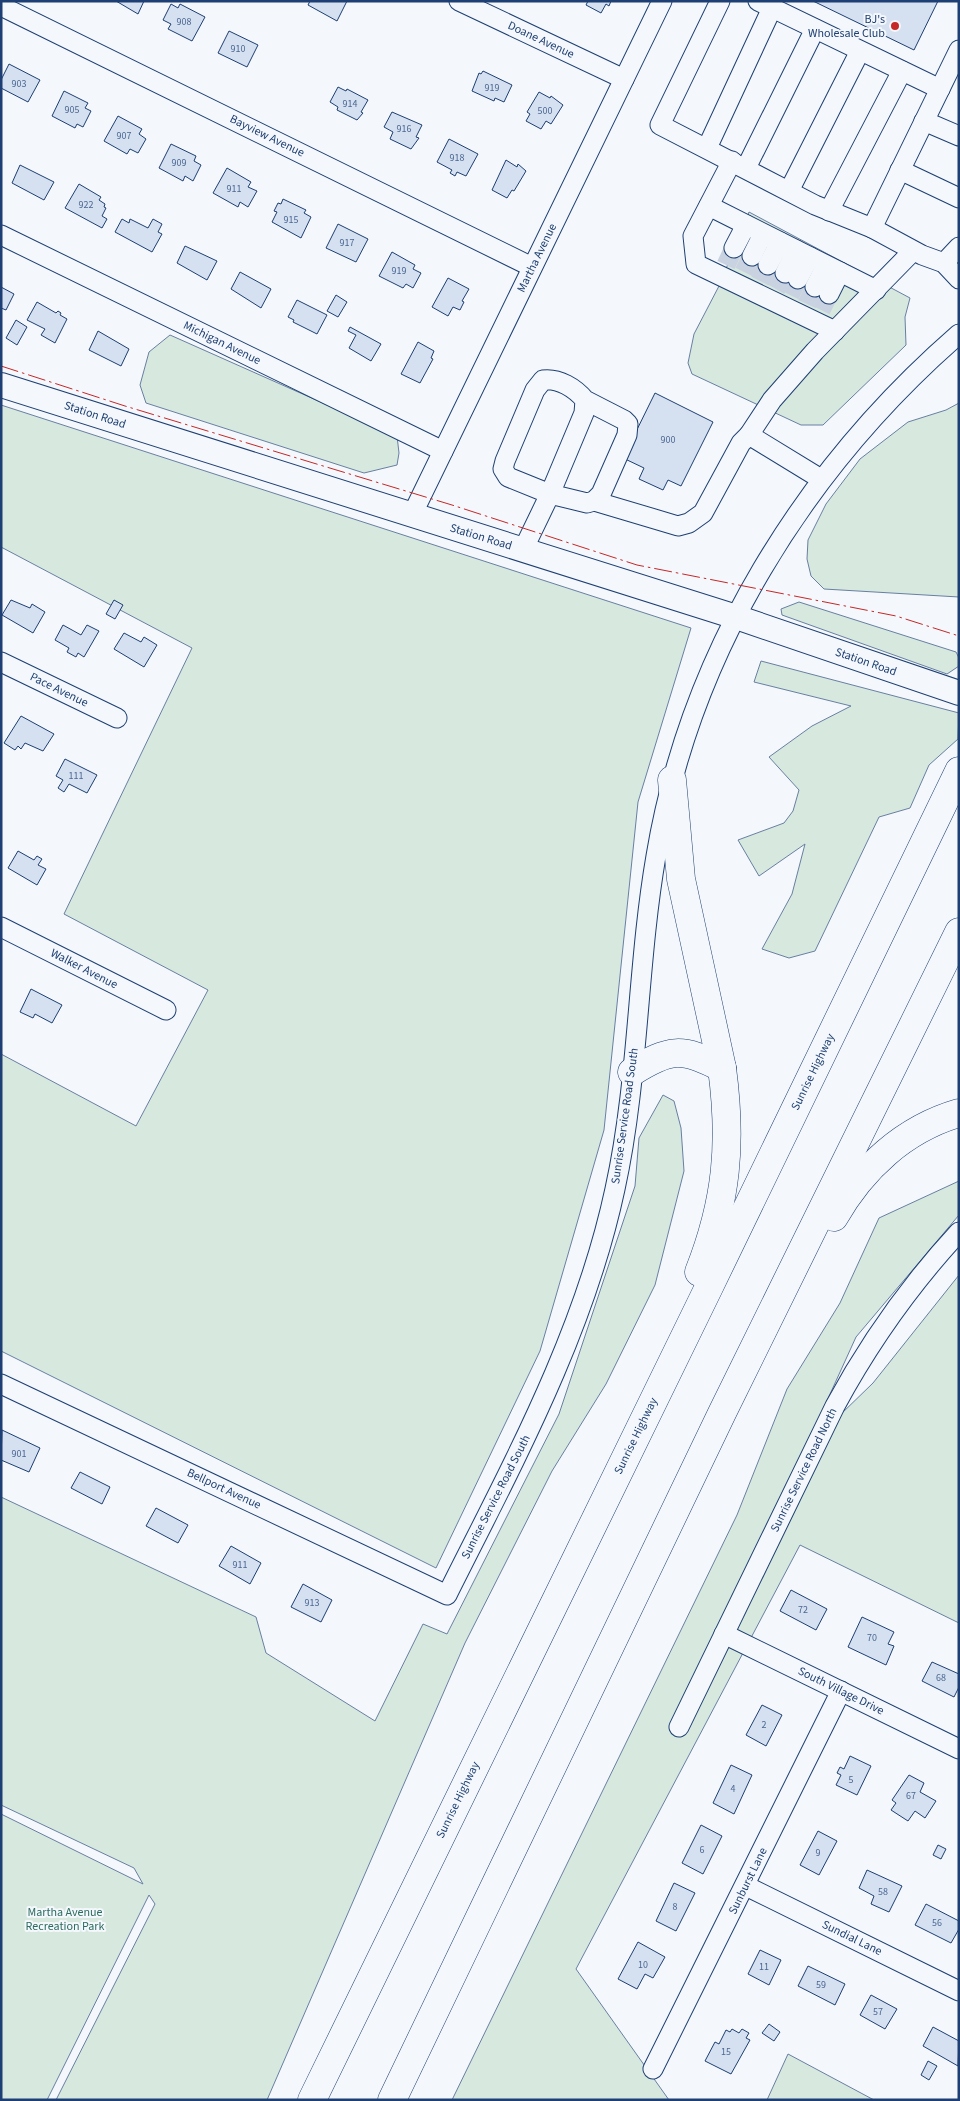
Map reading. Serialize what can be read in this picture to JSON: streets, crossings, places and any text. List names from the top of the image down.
{
  "streets": {
    "highway": ["Sunrise Highway"],
    "main road": ["Station Road"],
    "street": [
      "Doane Avenue",
      "Bayview Avenue",
      "Martha Avenue",
      "Michigan Avenue",
      "Pace Avenue",
      "Walker Avenue",
      "Sunrise Service Road South",
      "Sunrise Service Road North",
      "Bellport Avenue",
      "South Village Drive",
      "Sunburst Lane",
      "Sundial Lane"
    ]
  },
  "crossings": [
    ["Doane Avenue", "Martha Avenue"],
    ["Bayview Avenue", "Martha Avenue"],
    ["Martha Avenue", "Michigan Avenue"],
    ["Martha Avenue", "Station Road"],
    ["Station Road", "Sunrise Service Road South"],
    ["Sunrise Service Road South", "Bellport Avenue"],
    ["Sunrise Service Road North", "South Village Drive"],
    ["South Village Drive", "Sunburst Lane"],
    ["Sunburst Lane", "Sundial Lane"]
  ],
  "parks": ["Martha Avenue Recreation Park"],
  "places": ["BJ's Wholesale Club"],
  "house_numbers": [
    "908",
    "910",
    "903",
    "919",
    "914",
    "905",
    "500",
    "916",
    "907",
    "918",
    "909",
    "911",
    "922",
    "915",
    "917",
    "919",
    "900",
    "111",
    "901",
    "911",
    "913",
    "72",
    "70",
    "68",
    "2",
    "5",
    "4",
    "67",
    "6",
    "9",
    "58",
    "8",
    "56",
    "10",
    "11",
    "59",
    "57",
    "15"
  ]
}
